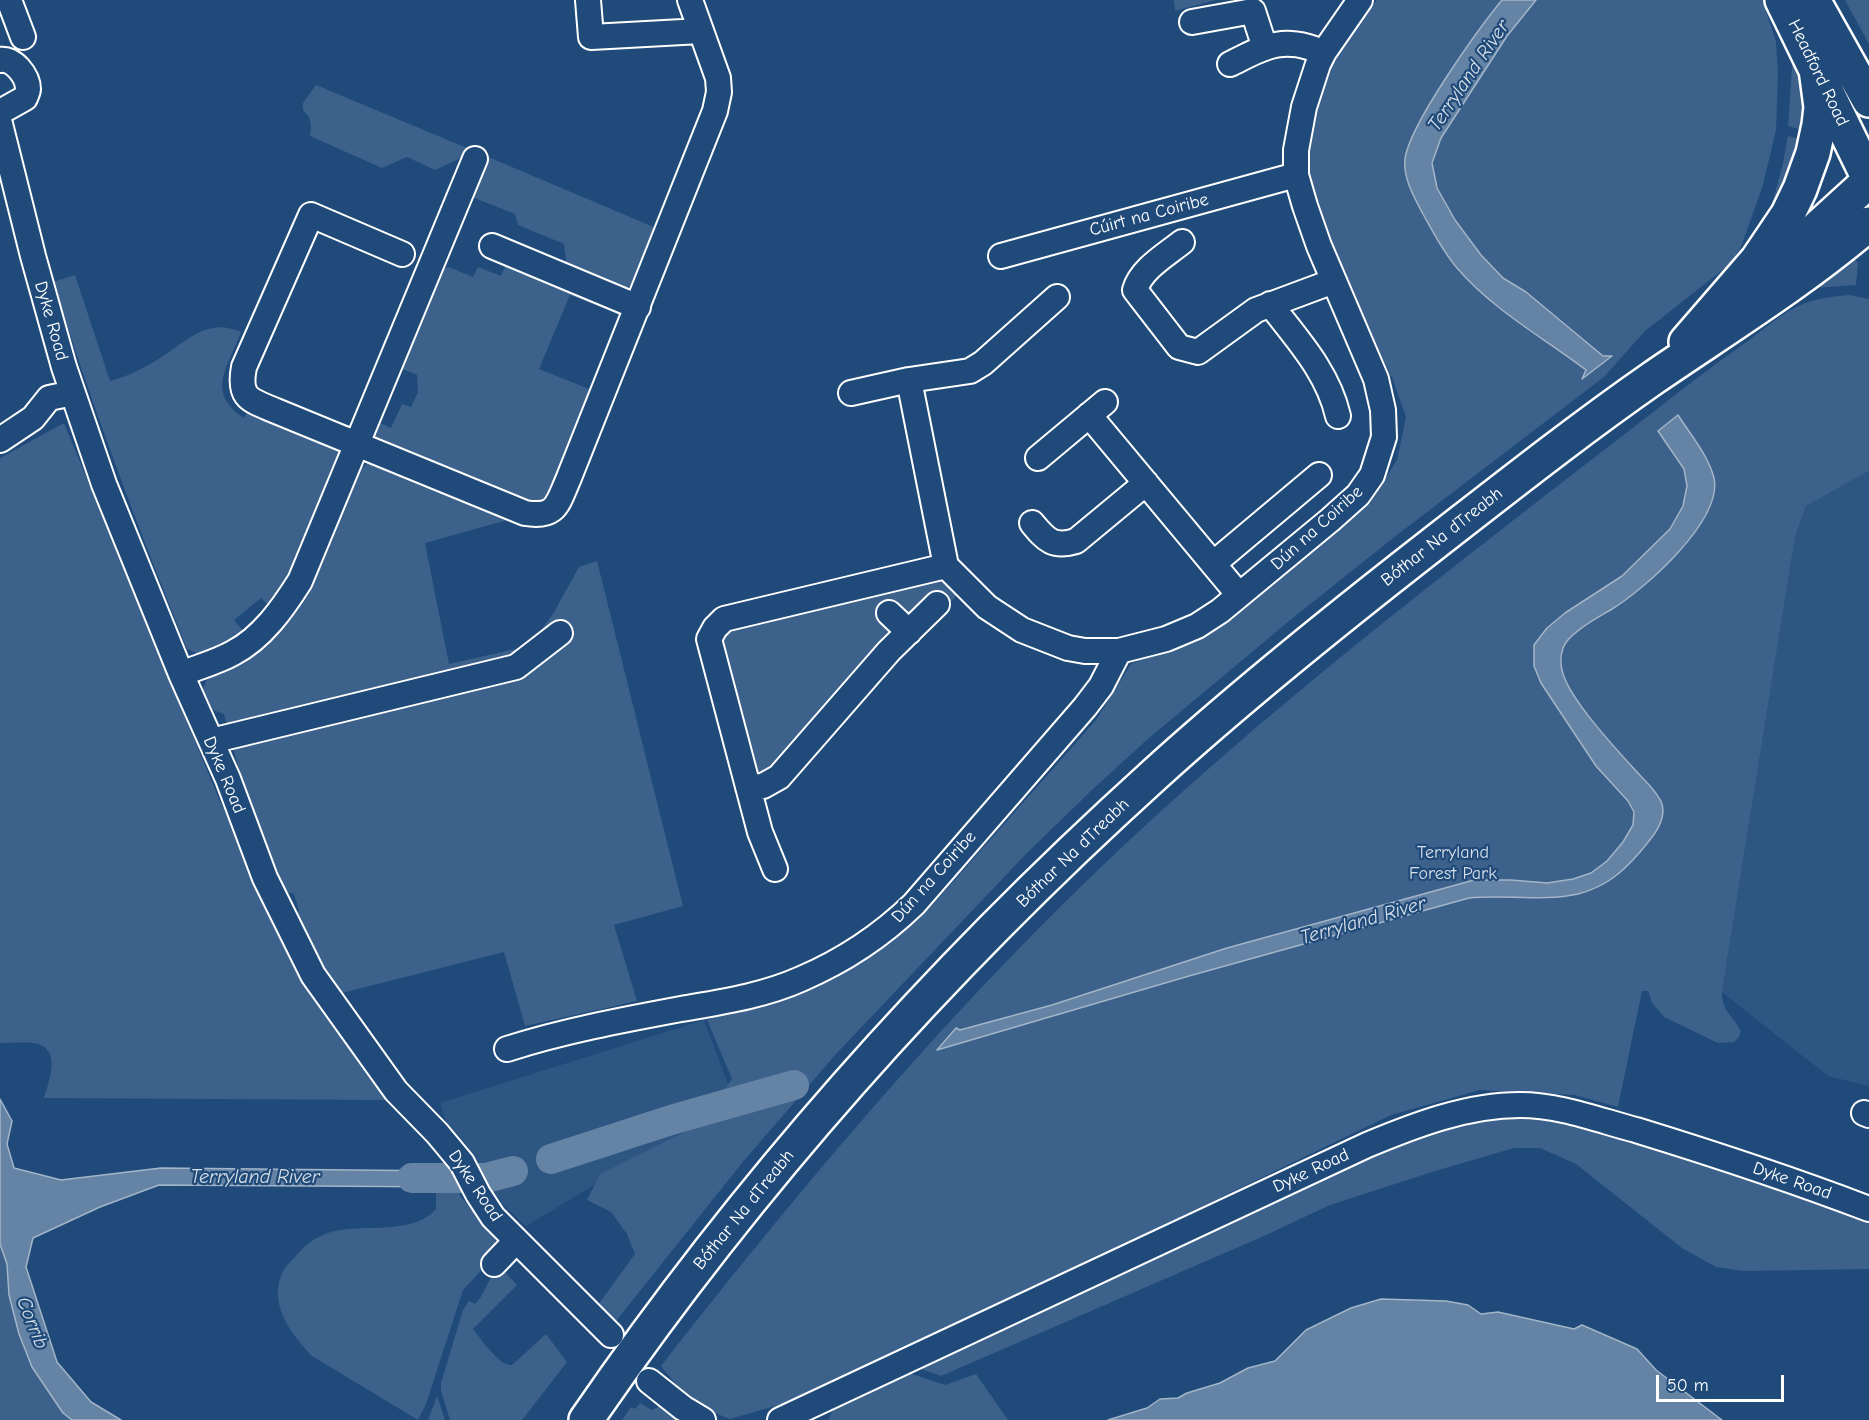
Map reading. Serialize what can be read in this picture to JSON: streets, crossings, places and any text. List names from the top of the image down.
{
  "streets": {
    "highway": ["Headford Road", "Bóthar Na dTreabh"],
    "street": ["Cúirt na Coiribe", "Dyke Road", "Dún na Coiribe"]
  },
  "crossings": [
    ["Headford Road", "Bóthar Na dTreabh"],
    ["Cúirt na Coiribe", "Dún na Coiribe"]
  ],
  "water": ["Terryland River", "Corrib"],
  "parks": ["Terryland Forest Park"],
  "scale_bar": "50 m"
}
